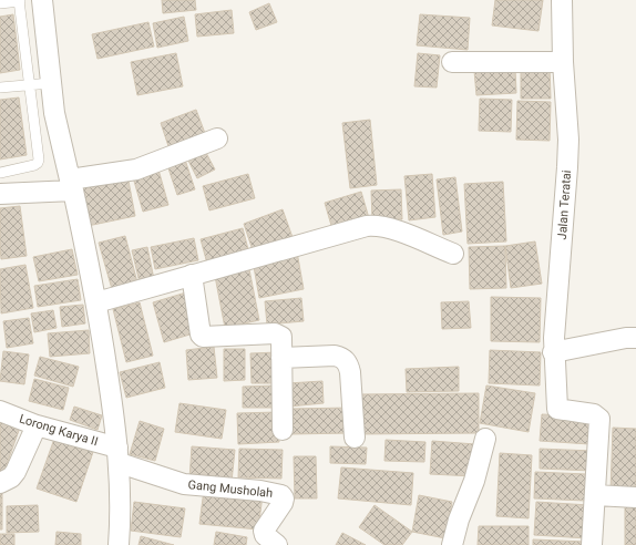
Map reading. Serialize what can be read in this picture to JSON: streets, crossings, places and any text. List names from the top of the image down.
{
  "streets": {
    "street": ["Jalan Teratai", "Lorong Karya II", "Gang Musholah"]
  },
  "crossings": [
    ["Lorong Karya II", "Gang Musholah"]
  ]
}
